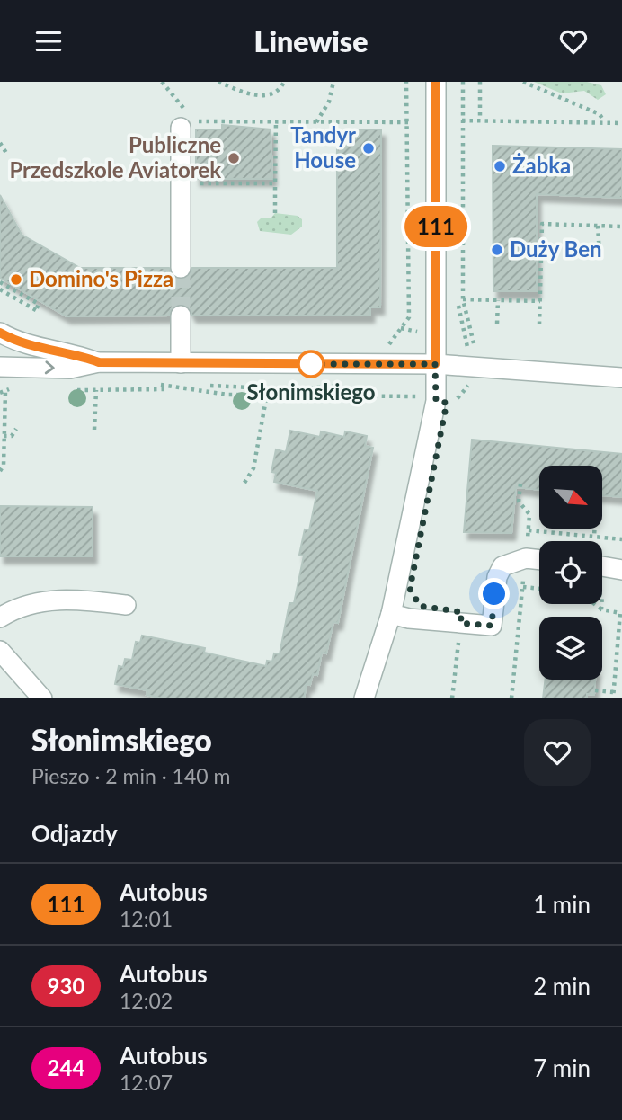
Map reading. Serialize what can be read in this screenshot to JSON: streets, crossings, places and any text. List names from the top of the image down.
{
  "places": [
    "Tandyr House",
    "Publiczne Przedszkole Aviatorek",
    "Żabka",
    "Duży Ben",
    "Domino's Pizza",
    "Słonimskiego"
  ],
  "lines": ["bus line 111"],
  "north": "bottom right",
  "page": {
    "header": "Linewise",
    "on_map": "111",
    "heading": [
      ["Słonimskiego", "Pieszo · 2 min · 140 m"],
      "Odjazdy"
    ],
    "list": [
      {
        "mark": "111",
        "name": "Autobus",
        "note": "12:01",
        "value": "1 min"
      },
      {
        "mark": "930",
        "name": "Autobus",
        "note": "12:02",
        "value": "2 min"
      },
      {
        "mark": "244",
        "name": "Autobus",
        "note": "12:07",
        "value": "7 min"
      }
    ]
  }
}
